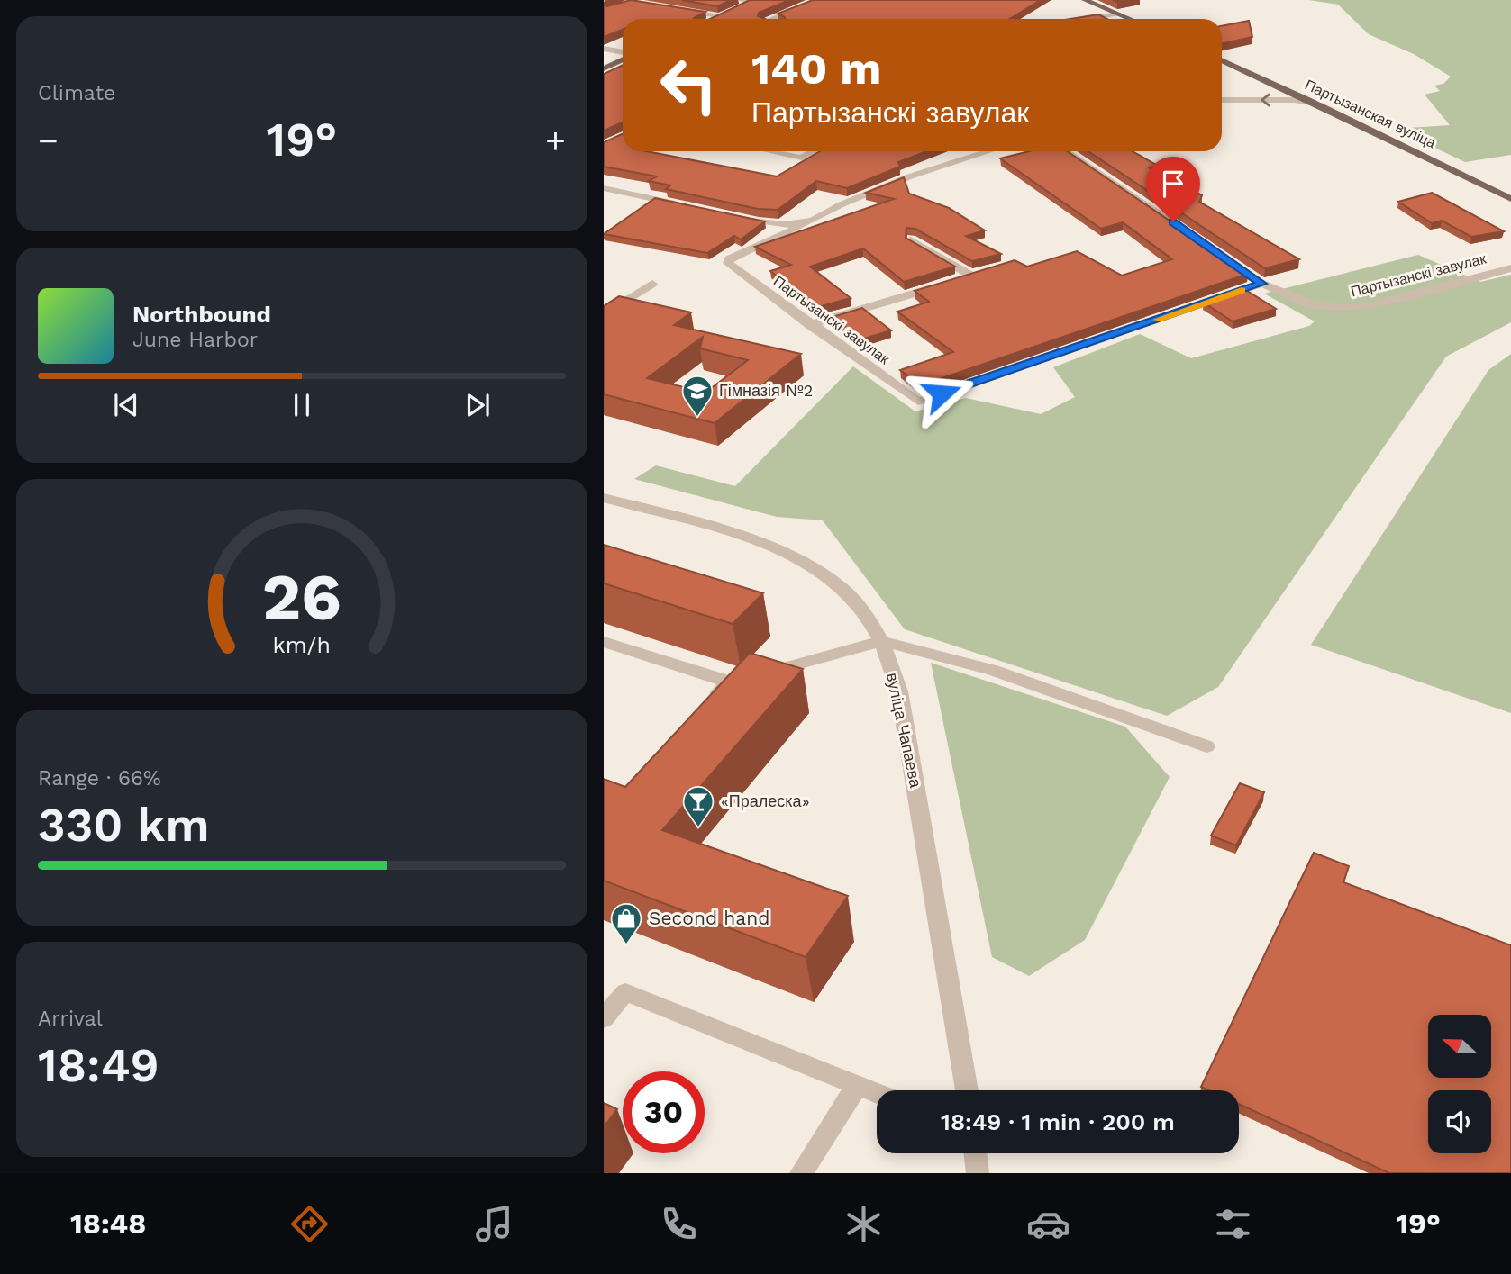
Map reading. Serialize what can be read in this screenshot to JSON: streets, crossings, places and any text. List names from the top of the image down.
{
  "streets": {
    "main road": ["Партызанская вуліца"],
    "street": ["Партызанскі завулак", "вуліца Чапаева"]
  },
  "places": {
    "school or university": ["Гімназія №2"],
    "bar": ["«Пралеска»"],
    "shop": ["Second hand"]
  },
  "north": "left",
  "page": {
    "tile": [
      "Climate",
      ["Range · 66%", "330 km"],
      ["Arrival", "18:49"]
    ],
    "turn": ["140 m", "Партызанскі завулак"],
    "heat": ["−", "19°", "+"],
    "song": ["Northbound", "June Harbor"],
    "limit": "30",
    "trip": "18:49 · 1 min · 200 m",
    "tabs": ["18:48", "19°"],
    "gauge": ["26", "km/h"]
  }
}
